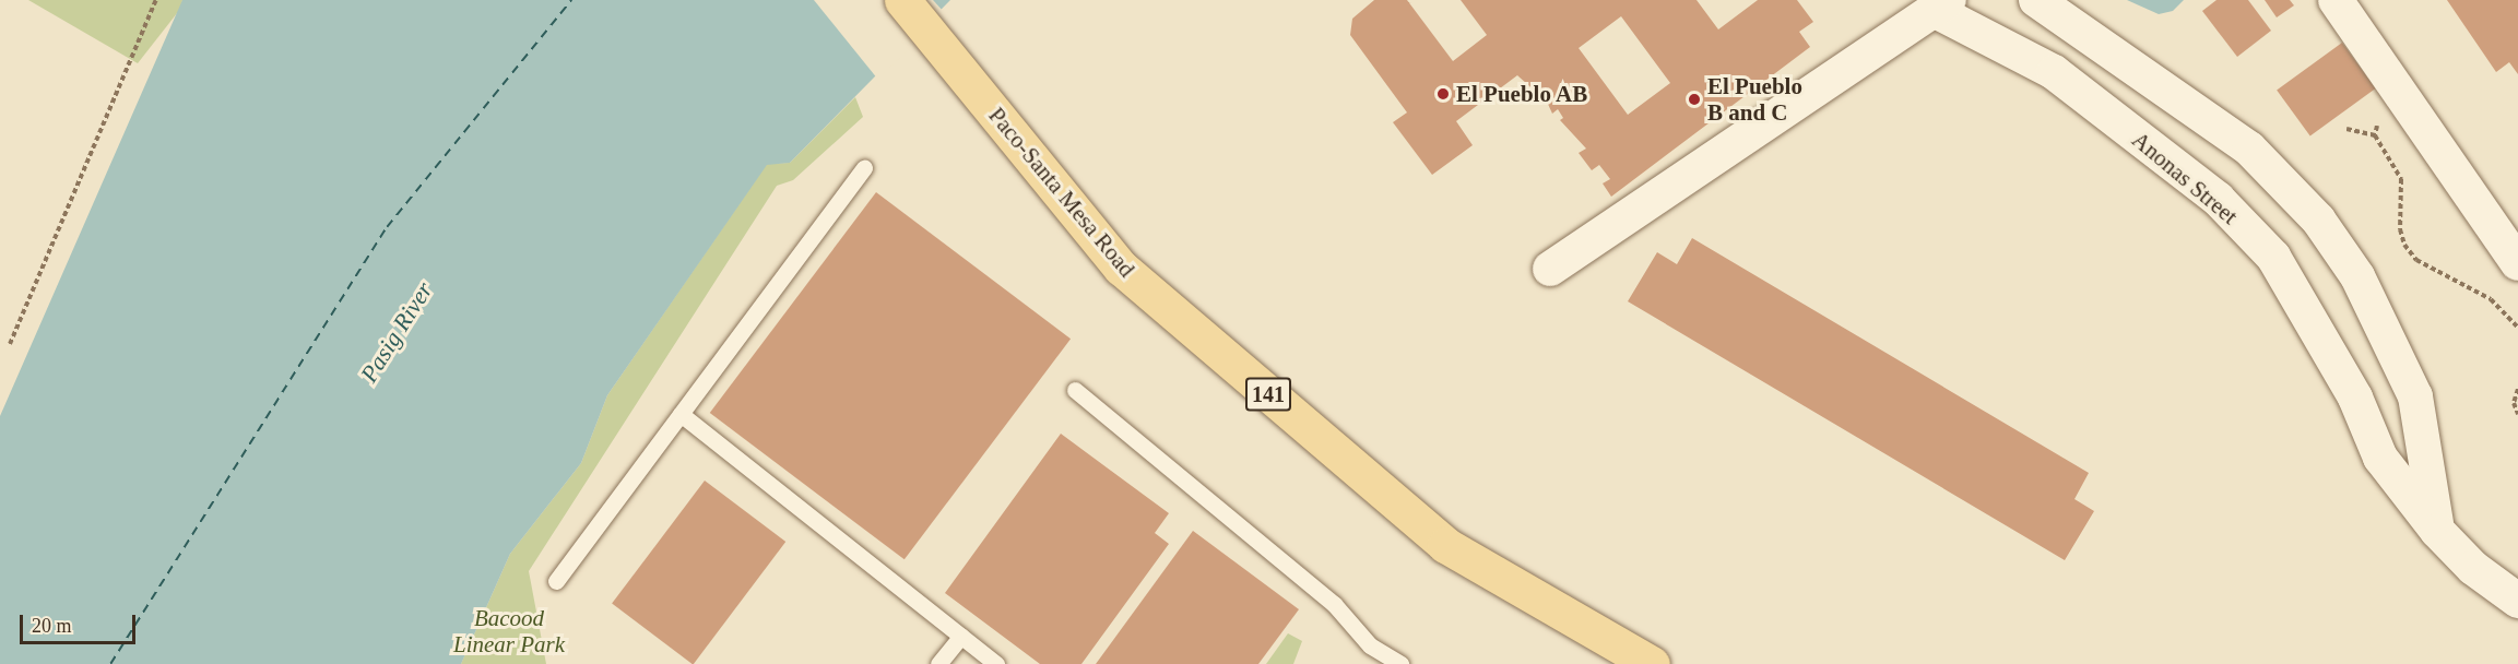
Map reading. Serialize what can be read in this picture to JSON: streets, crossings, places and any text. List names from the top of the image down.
{
  "streets": {
    "main road": ["Paco-Santa Mesa Road", "141"],
    "street": ["Anonas Street"]
  },
  "water": ["Pasig River"],
  "parks": ["Bacood Linear Park"],
  "places": ["El Pueblo AB", "El Pueblo B and C"],
  "scale_bar": "20 m"
}
